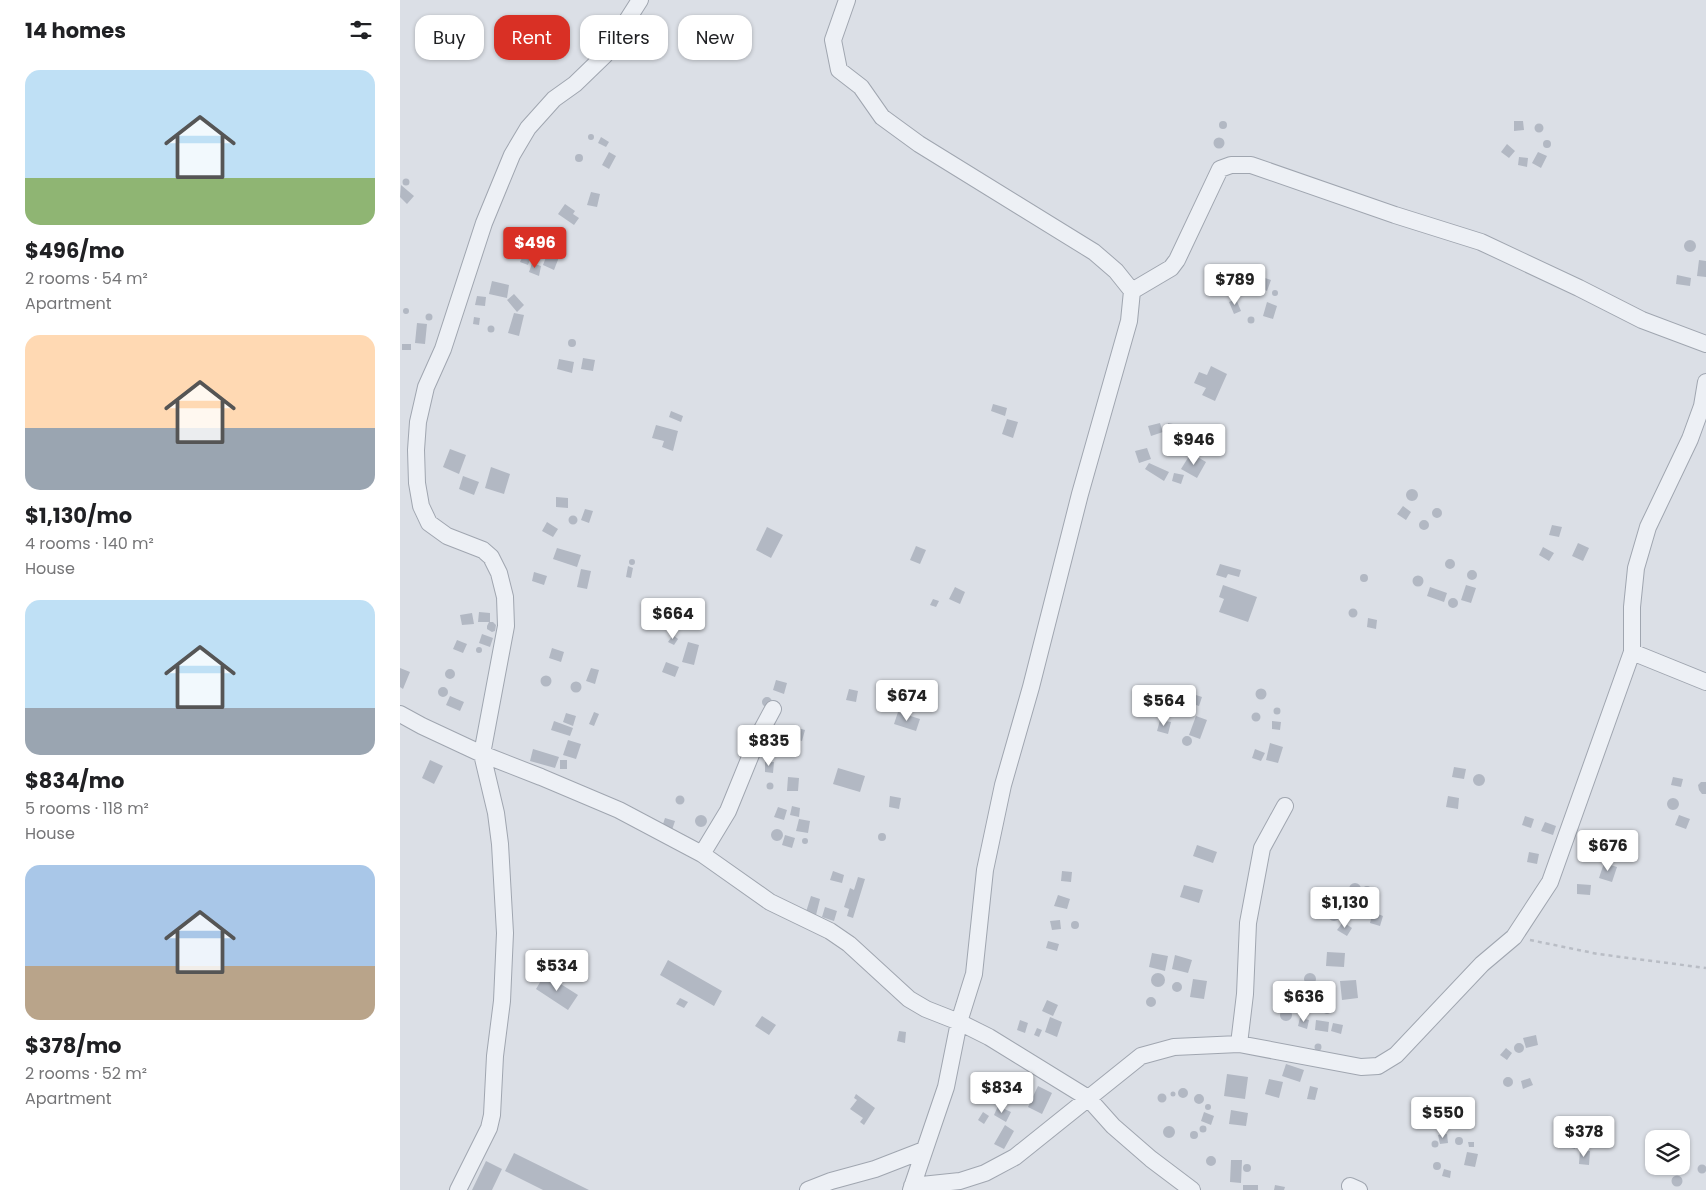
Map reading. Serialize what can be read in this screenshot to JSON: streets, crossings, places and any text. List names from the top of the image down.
{
  "page": {
    "heading": "14 homes",
    "chip": [
      "Buy",
      "Rent",
      "Filters",
      "New"
    ],
    "list": [
      {
        "name": "$496/mo",
        "note": "2 rooms · 54 m² · Apartment"
      },
      {
        "name": "$1,130/mo",
        "note": "4 rooms · 140 m² · House"
      },
      {
        "name": "$834/mo",
        "note": "5 rooms · 118 m² · House"
      },
      {
        "name": "$378/mo",
        "note": "2 rooms · 52 m² · Apartment"
      }
    ],
    "price": [
      "$496",
      "$789",
      "$946",
      "$664",
      "$674",
      "$564",
      "$835",
      "$676",
      "$1,130",
      "$534",
      "$636",
      "$834",
      "$550",
      "$378"
    ]
  }
}
